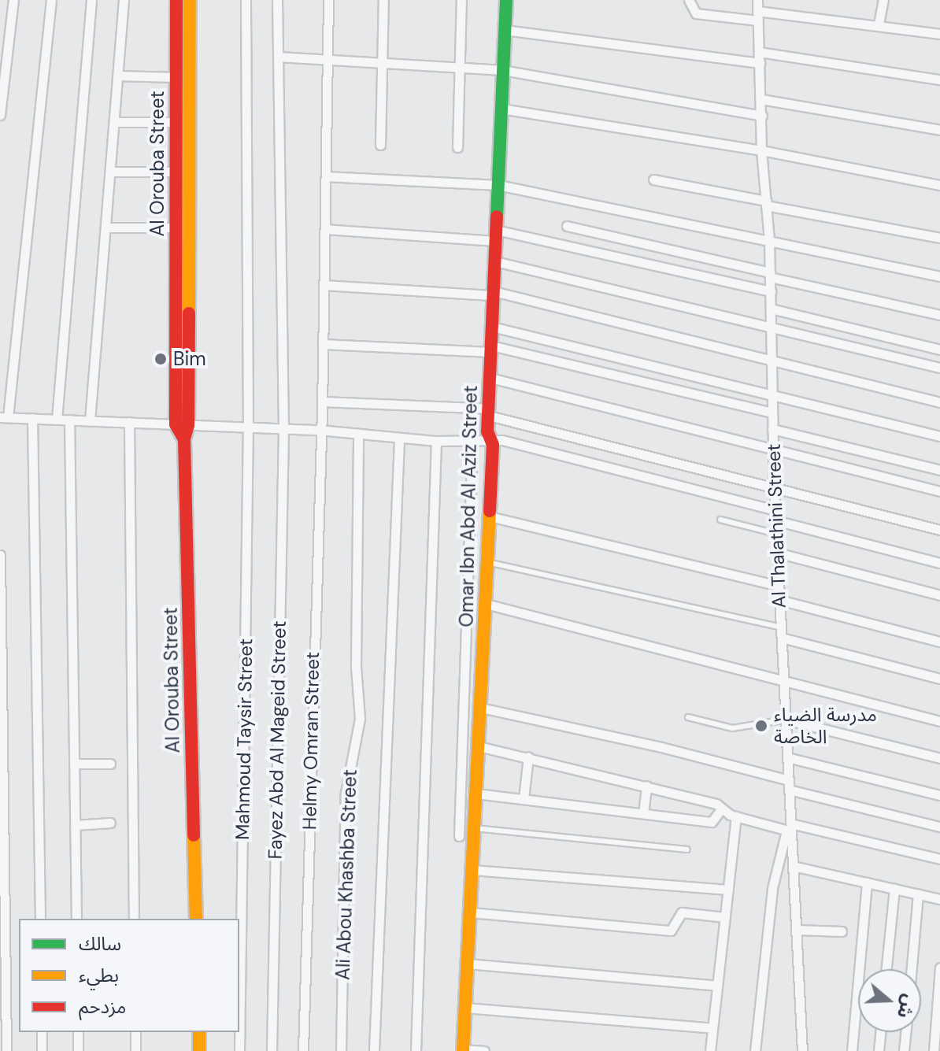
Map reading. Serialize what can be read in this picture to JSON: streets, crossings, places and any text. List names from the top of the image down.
{
  "streets": {
    "street": [
      "Al Orouba Street",
      "Omar Ibn Abd Al Aziz Street",
      "Al Thalathini Street",
      "Mahmoud Taysir Street",
      "Fayez Abd Al Mageid Street",
      "Helmy Omran Street",
      "Ali Abou Khashba Street"
    ]
  },
  "places": ["Bim", "مدرسة الضياء الخاصة"],
  "legend": ["سالك", "بطيء", "مزدحم"],
  "north": "right"
}
